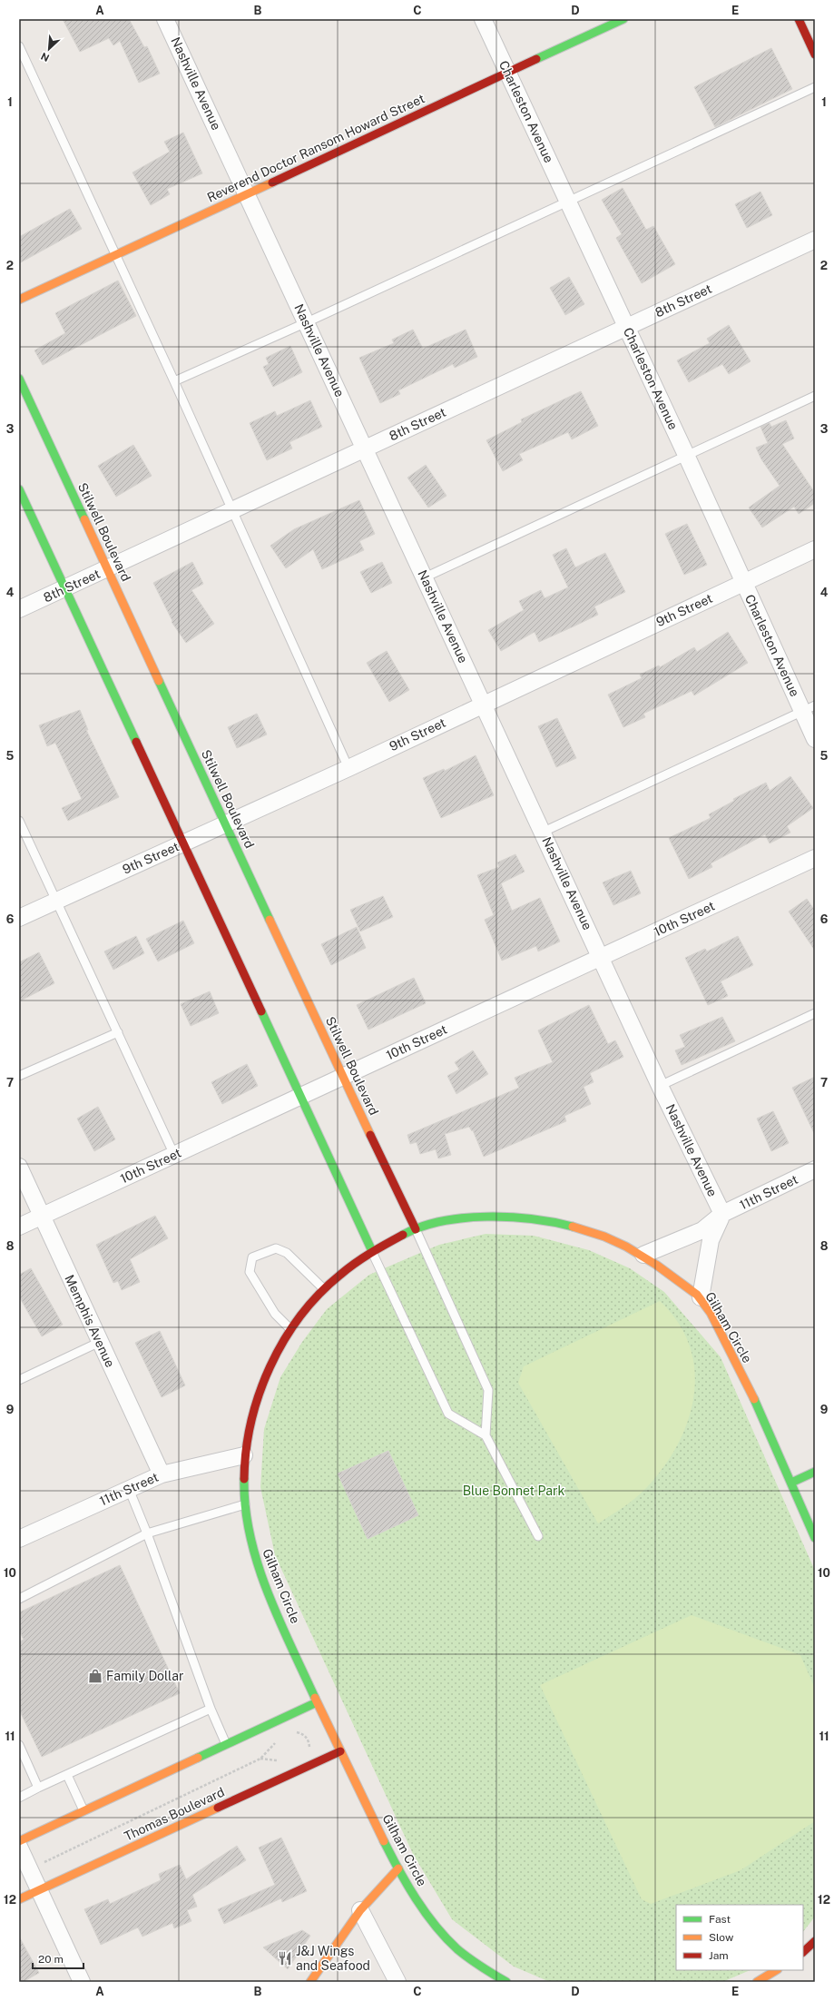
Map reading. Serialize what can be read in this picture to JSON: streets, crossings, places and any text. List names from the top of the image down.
{
  "streets": {
    "main road": [
      "Reverend Doctor Ransom Howard Street",
      "Stilwell Boulevard",
      "Gilham Circle",
      "Thomas Boulevard"
    ],
    "street": [
      "Nashville Avenue",
      "Charleston Avenue",
      "8th Street",
      "9th Street",
      "10th Street",
      "11th Street",
      "Memphis Avenue"
    ]
  },
  "crossings": [
    ["Nashville Avenue", "Reverend Doctor Ransom Howard Street"],
    ["Nashville Avenue", "8th Street"],
    ["Nashville Avenue", "9th Street"],
    ["Nashville Avenue", "10th Street"],
    ["Nashville Avenue", "11th Street"],
    ["Charleston Avenue", "Reverend Doctor Ransom Howard Street"],
    ["Charleston Avenue", "8th Street"],
    ["Charleston Avenue", "9th Street"],
    ["8th Street", "Stilwell Boulevard"],
    ["Stilwell Boulevard", "9th Street"],
    ["Stilwell Boulevard", "10th Street"],
    ["Stilwell Boulevard", "Gilham Circle"],
    ["10th Street", "Memphis Avenue"],
    ["11th Street", "Memphis Avenue"],
    ["11th Street", "Gilham Circle"],
    ["Gilham Circle", "Thomas Boulevard"]
  ],
  "parks": ["Blue Bonnet Park"],
  "places": {
    "shop": ["Family Dollar"],
    "restaurant": ["J&J Wings and Seafood"]
  },
  "legend": ["Fast", "Slow", "Jam"],
  "scale_bar": "20 m",
  "north": "bottom left",
  "grid": {
    "columns": [
      "A",
      "B",
      "C",
      "D",
      "E"
    ],
    "rows": [
      "1",
      "2",
      "3",
      "4",
      "5",
      "6",
      "7",
      "8",
      "9",
      "10",
      "11",
      "12"
    ]
  }
}
